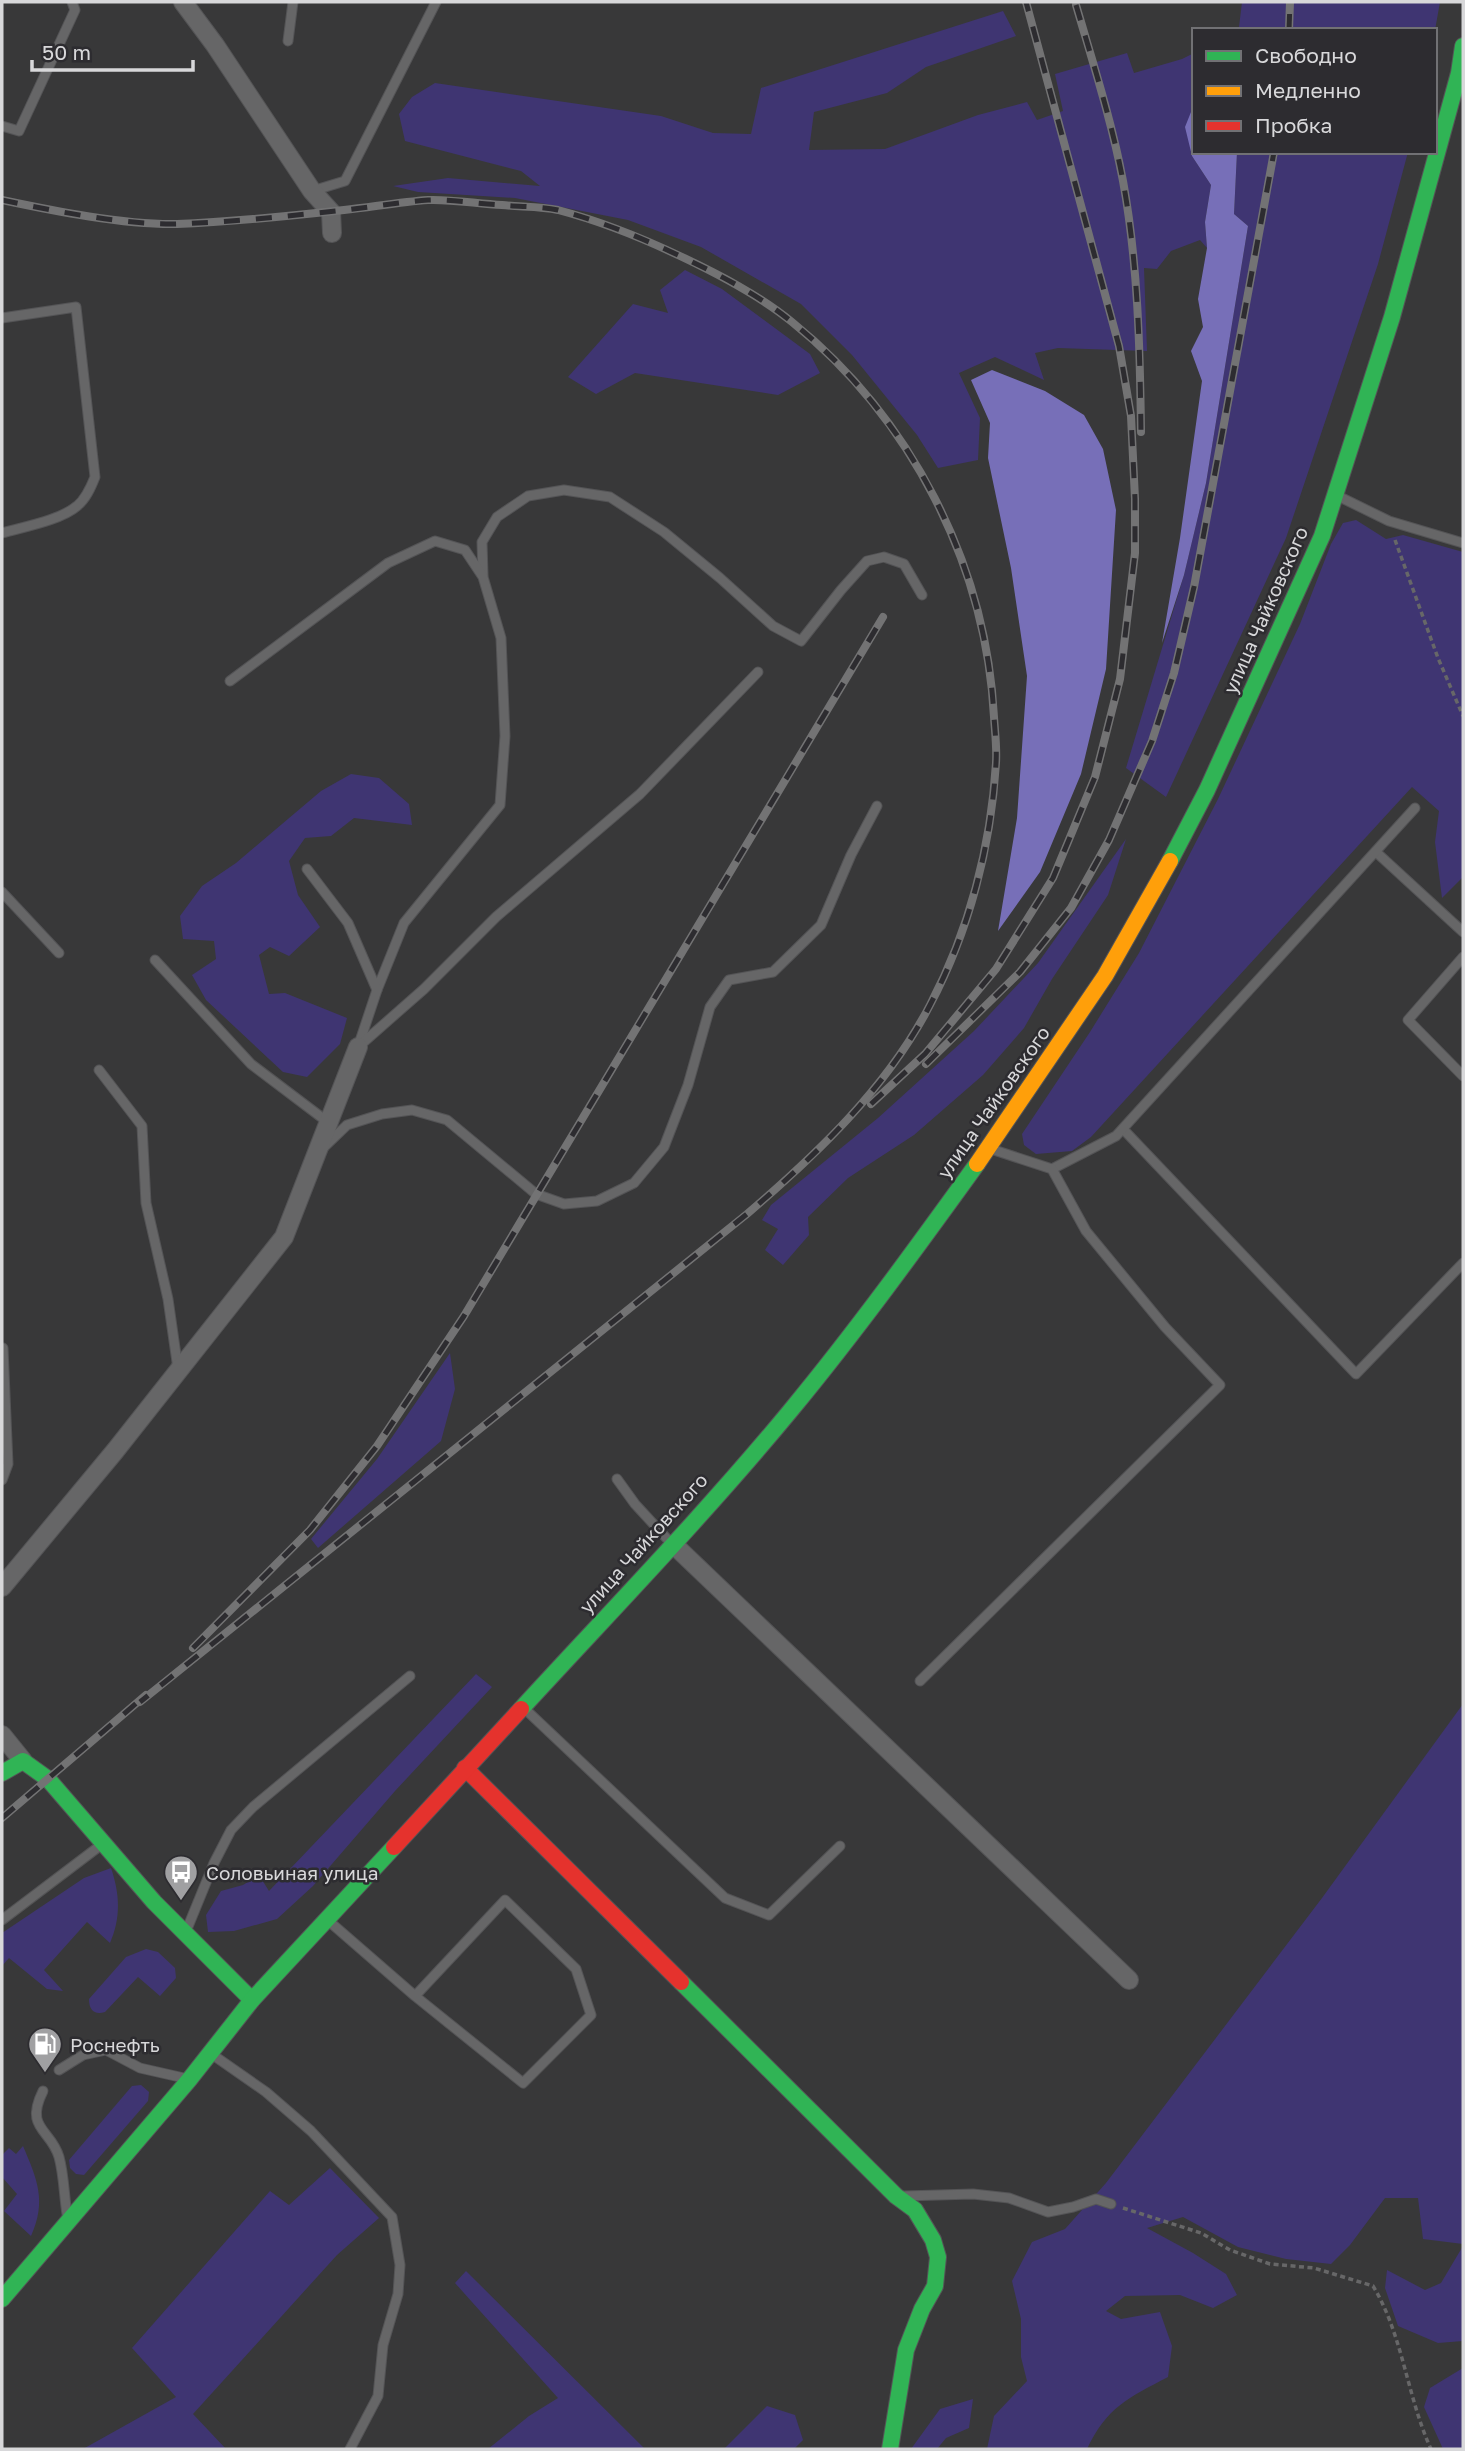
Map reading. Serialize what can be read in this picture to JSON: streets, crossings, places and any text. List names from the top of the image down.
{
  "streets": {
    "main road": ["улица Чайковского"]
  },
  "places": {
    "bus stop": ["Соловьиная улица"],
    "fuel station": ["Роснефть"]
  },
  "legend": ["Свободно", "Медленно", "Пробка"],
  "scale_bar": "50 m"
}
